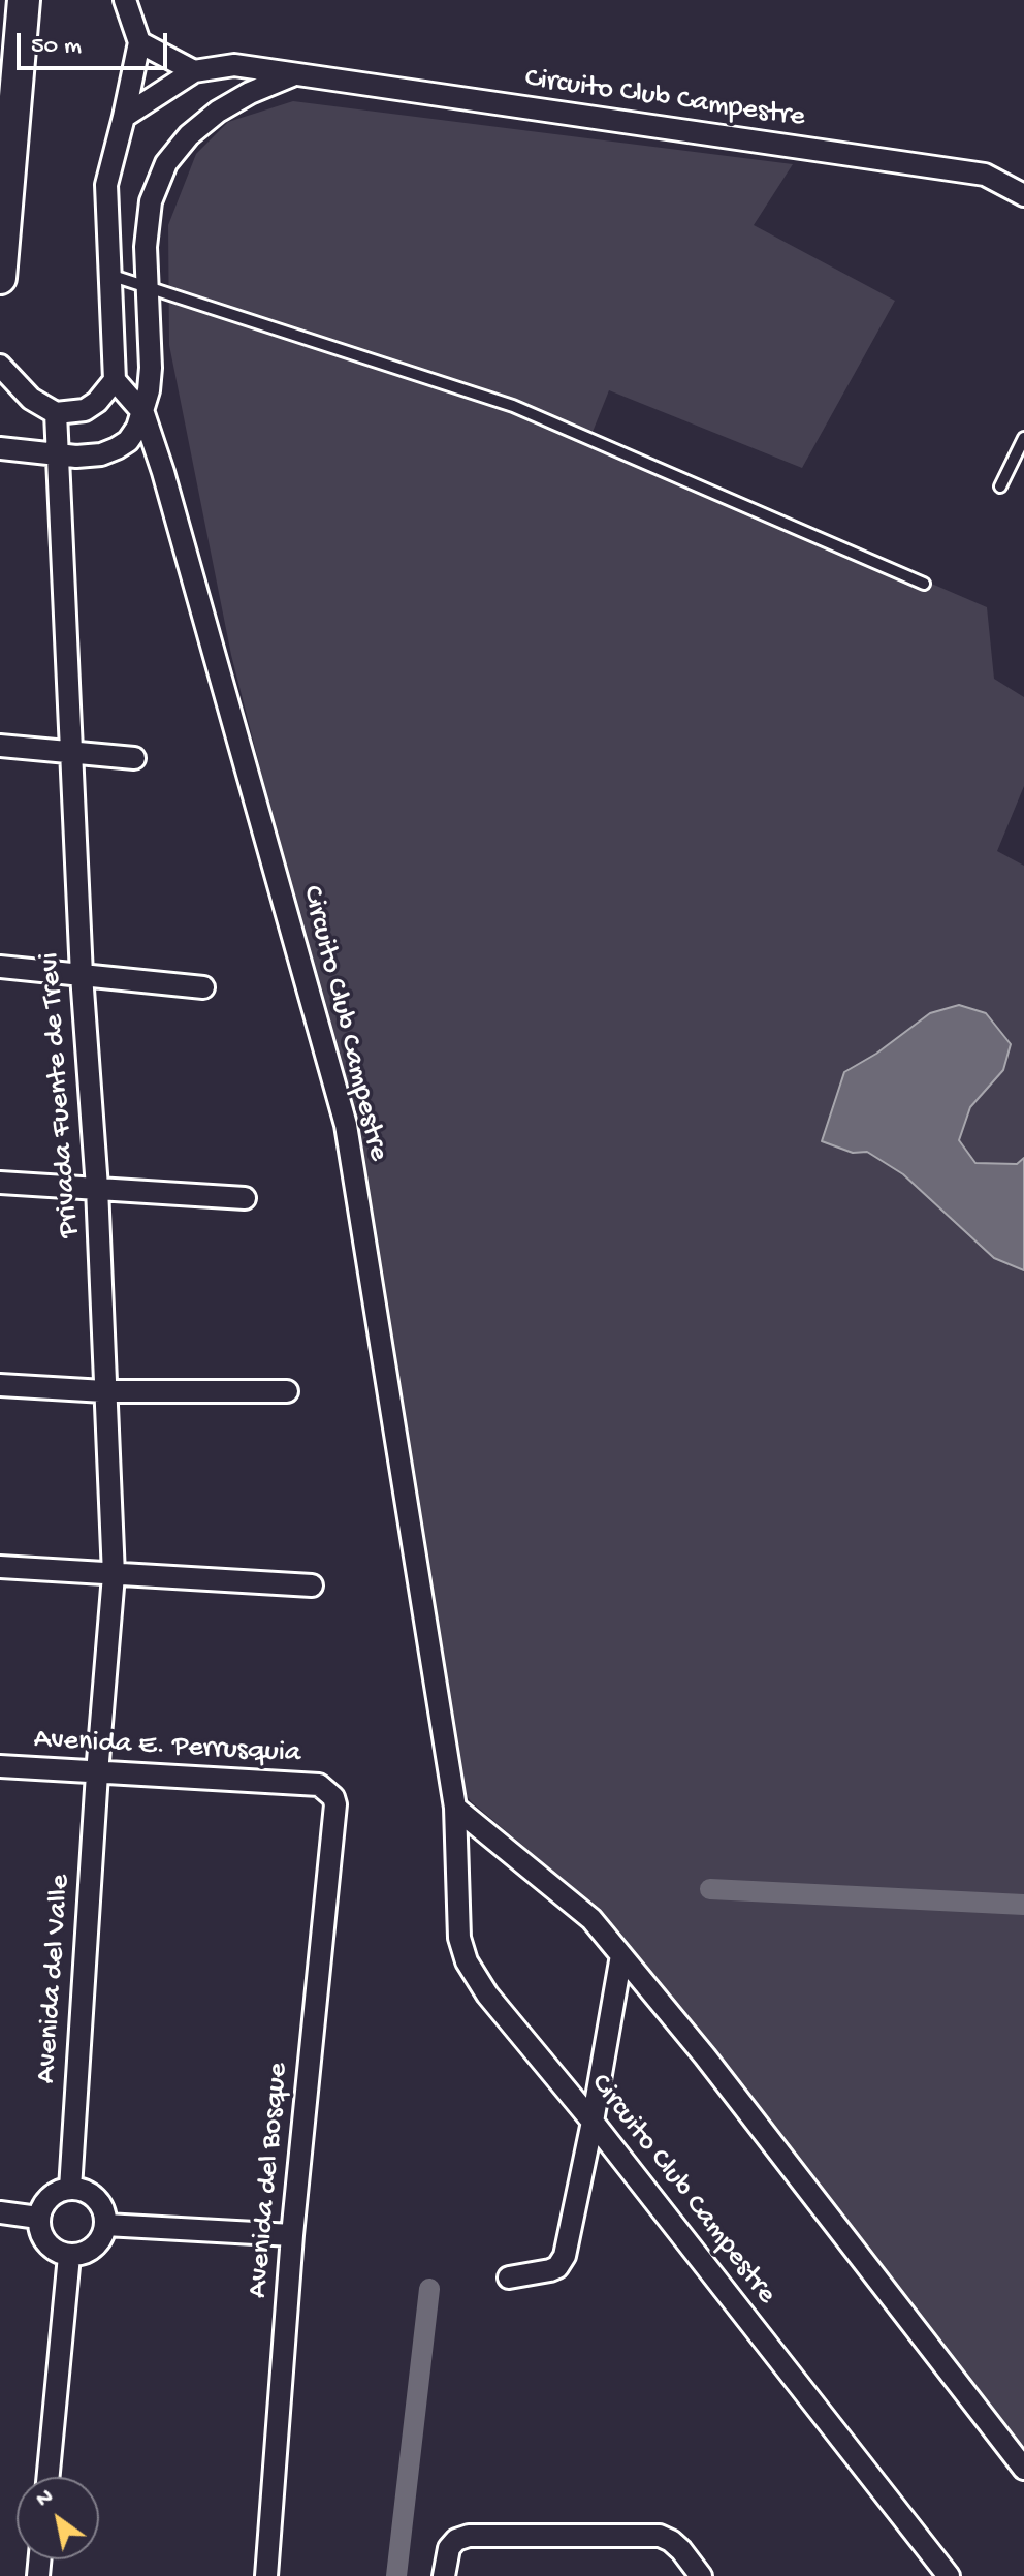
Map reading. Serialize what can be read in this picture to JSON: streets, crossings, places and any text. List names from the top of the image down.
{
  "streets": {
    "street": [
      "Circuito Club Campestre",
      "Privada Fuente de Trevi",
      "Avenida E. Perrusquia",
      "Avenida del Valle",
      "Avenida del Bosque"
    ]
  },
  "crossings": [
    ["Privada Fuente de Trevi", "Avenida E. Perrusquia"],
    ["Privada Fuente de Trevi", "Avenida del Valle"],
    ["Avenida E. Perrusquia", "Avenida del Valle"],
    ["Avenida E. Perrusquia", "Avenida del Bosque"]
  ],
  "scale_bar": "50 m",
  "north": "top left"
}
